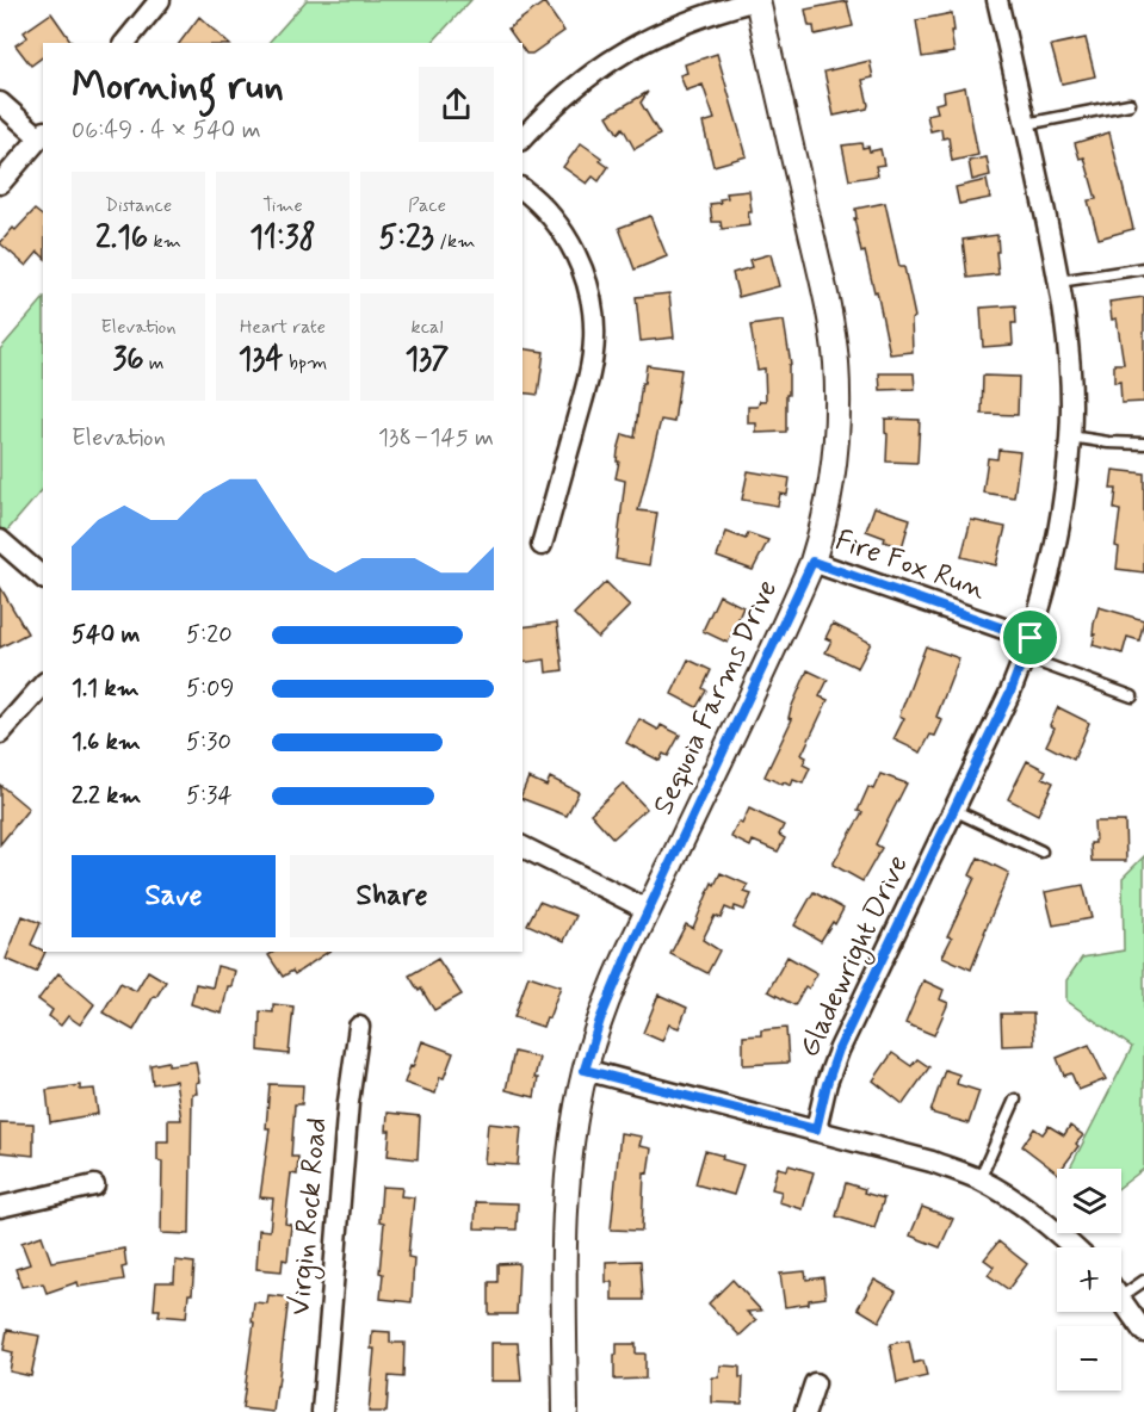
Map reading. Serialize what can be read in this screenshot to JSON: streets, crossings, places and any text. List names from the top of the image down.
{
  "streets": {
    "street": [
      "Fire Fox Run",
      "Sequoia Farms Drive",
      "Gladewright Drive",
      "Virgin Rock Road"
    ]
  },
  "crossings": [
    ["Fire Fox Run", "Sequoia Farms Drive"],
    ["Fire Fox Run", "Gladewright Drive"]
  ],
  "page": {
    "heading": ["Morning run", "06:49 · 4 × 540 m"],
    "stats": [
      ["Distance", "2.16 km"],
      ["Time", "11:38"],
      ["Pace", "5:23 /km"],
      ["Elevation", "36 m"],
      ["Heart rate", "134 bpm"],
      ["kcal", "137"]
    ],
    "chart": ["Elevation", "138–145 m"],
    "list": [
      {
        "name": "540 m",
        "note": "5:20"
      },
      {
        "name": "1.1 km",
        "note": "5:09"
      },
      {
        "name": "1.6 km",
        "note": "5:30"
      },
      {
        "name": "2.2 km",
        "note": "5:34"
      }
    ],
    "buttons": ["Save", "Share"],
    "map_buttons": ["+", "−"]
  }
}
